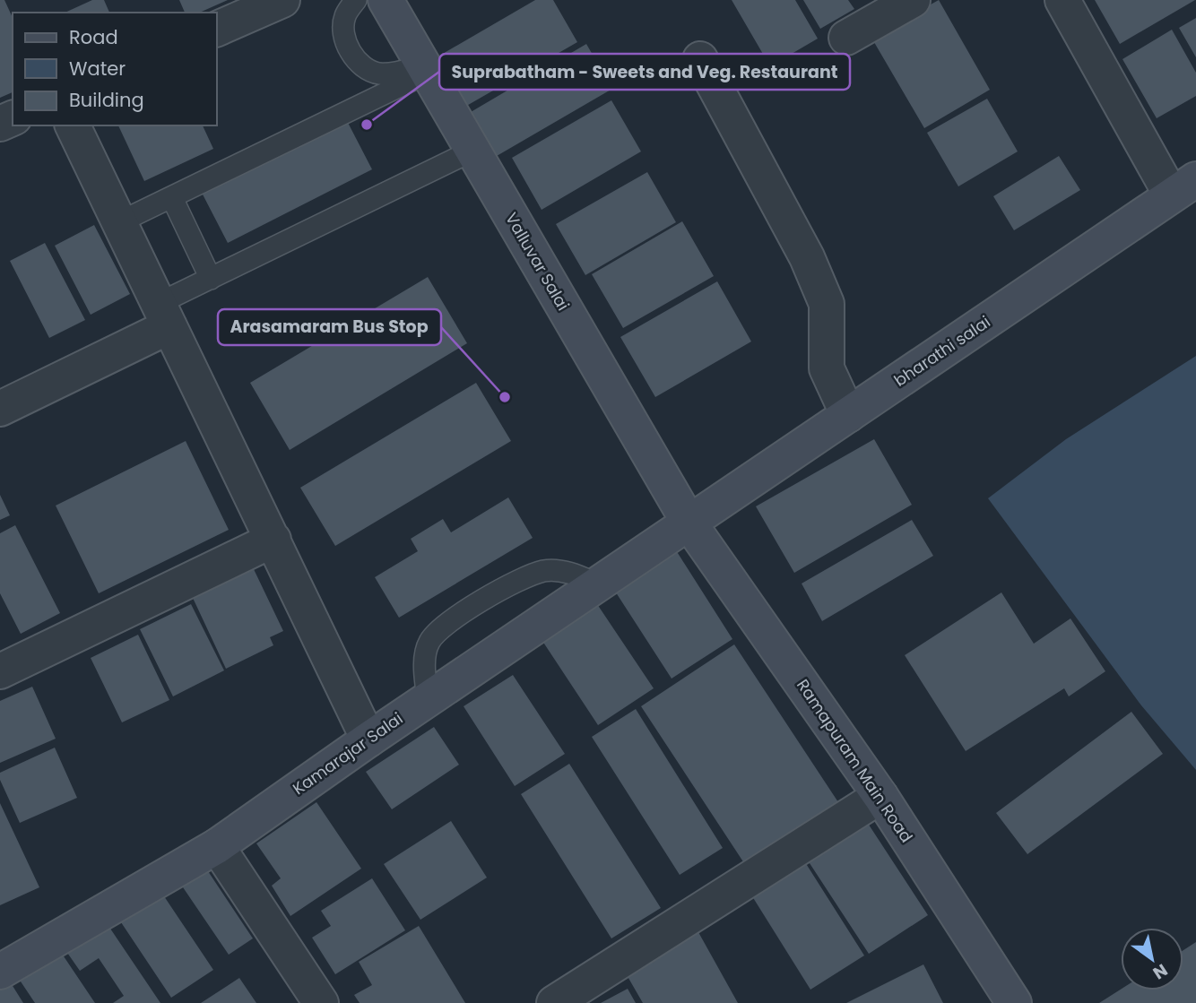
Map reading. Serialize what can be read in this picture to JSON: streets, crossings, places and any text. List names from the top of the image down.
{
  "streets": {
    "main road": [
      "Valluvar Salai",
      "bharathi salai",
      "Kamarajar Salai",
      "Ramapuram Main Road"
    ]
  },
  "crossings": [
    ["Valluvar Salai", "bharathi salai"],
    ["Valluvar Salai", "Kamarajar Salai"],
    ["Valluvar Salai", "Ramapuram Main Road"],
    ["bharathi salai", "Kamarajar Salai"],
    ["bharathi salai", "Ramapuram Main Road"],
    ["Kamarajar Salai", "Ramapuram Main Road"]
  ],
  "places": ["Suprabatham - Sweets and Veg. Restaurant", "Arasamaram Bus Stop"],
  "legend": ["Road", "Water", "Building"],
  "north": "bottom right"
}
